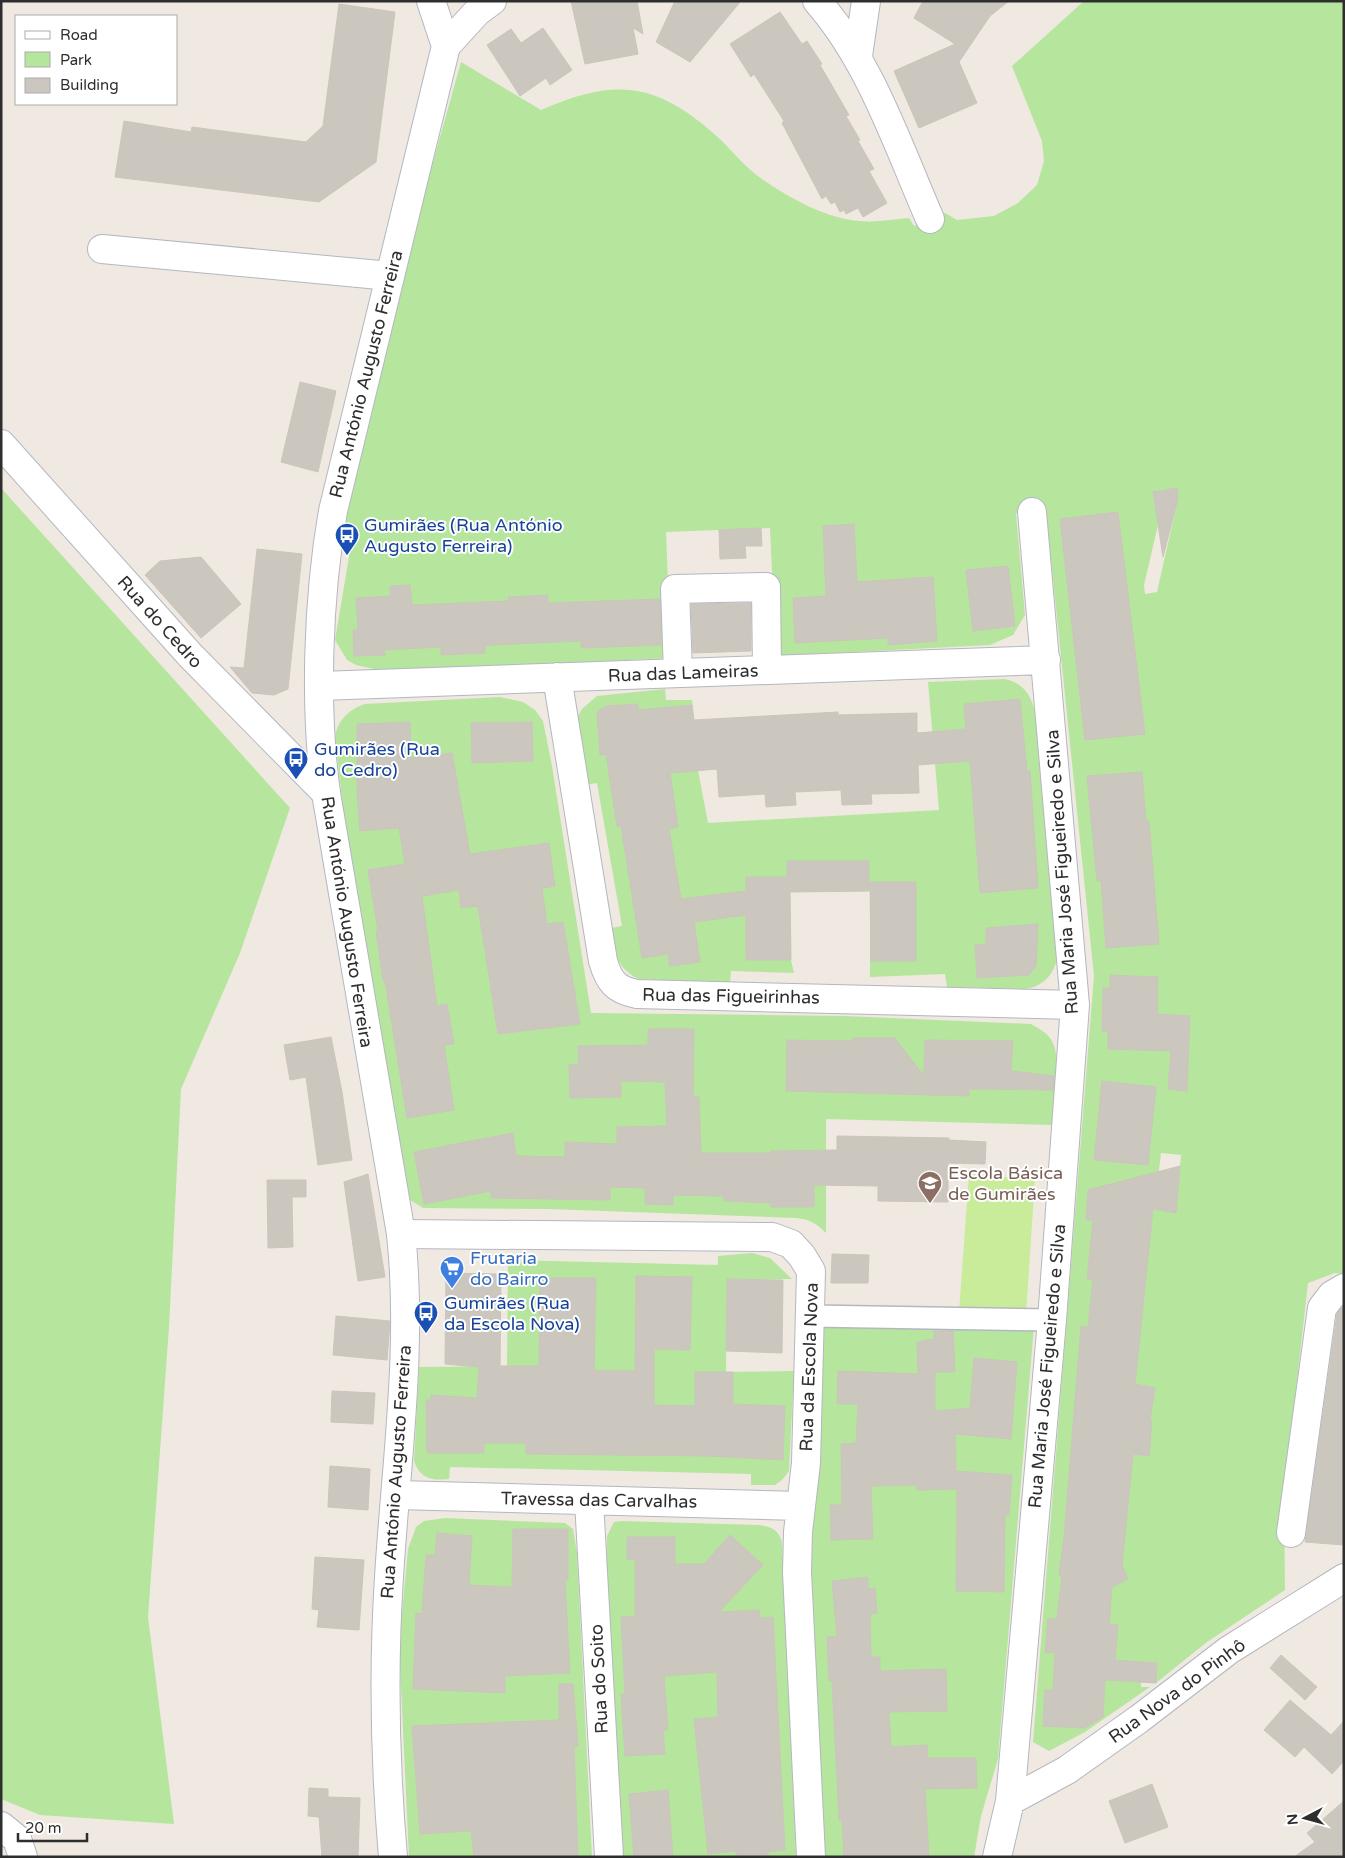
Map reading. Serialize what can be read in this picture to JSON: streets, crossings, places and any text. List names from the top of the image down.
{
  "streets": {
    "street": [
      "Rua António Augusto Ferreira",
      "Rua do Cedro",
      "Rua das Lameiras",
      "Rua Maria José Figueiredo e Silva",
      "Rua das Figueirinhas",
      "Rua da Escola Nova",
      "Travessa das Carvalhas",
      "Rua do Soito",
      "Rua Nova do Pinhô"
    ]
  },
  "crossings": [
    ["Rua António Augusto Ferreira", "Rua do Cedro"],
    ["Rua António Augusto Ferreira", "Rua das Lameiras"],
    ["Rua António Augusto Ferreira", "Rua da Escola Nova"],
    ["Rua António Augusto Ferreira", "Travessa das Carvalhas"],
    ["Rua das Lameiras", "Rua Maria José Figueiredo e Silva"],
    ["Rua das Lameiras", "Rua das Figueirinhas"],
    ["Rua Maria José Figueiredo e Silva", "Rua das Figueirinhas"],
    ["Rua Maria José Figueiredo e Silva", "Rua Nova do Pinhô"],
    ["Rua da Escola Nova", "Travessa das Carvalhas"],
    ["Travessa das Carvalhas", "Rua do Soito"]
  ],
  "places": {
    "bus stop": ["Gumirães (Rua António Augusto Ferreira)", "Gumirães (Rua do Cedro)", "Gumirães (Rua da Escola Nova)"],
    "school or university": ["Escola Básica de Gumirães"],
    "supermarket": ["Frutaria do Bairro"]
  },
  "legend": ["Road", "Park", "Building"],
  "scale_bar": "20 m",
  "north": "left"
}
